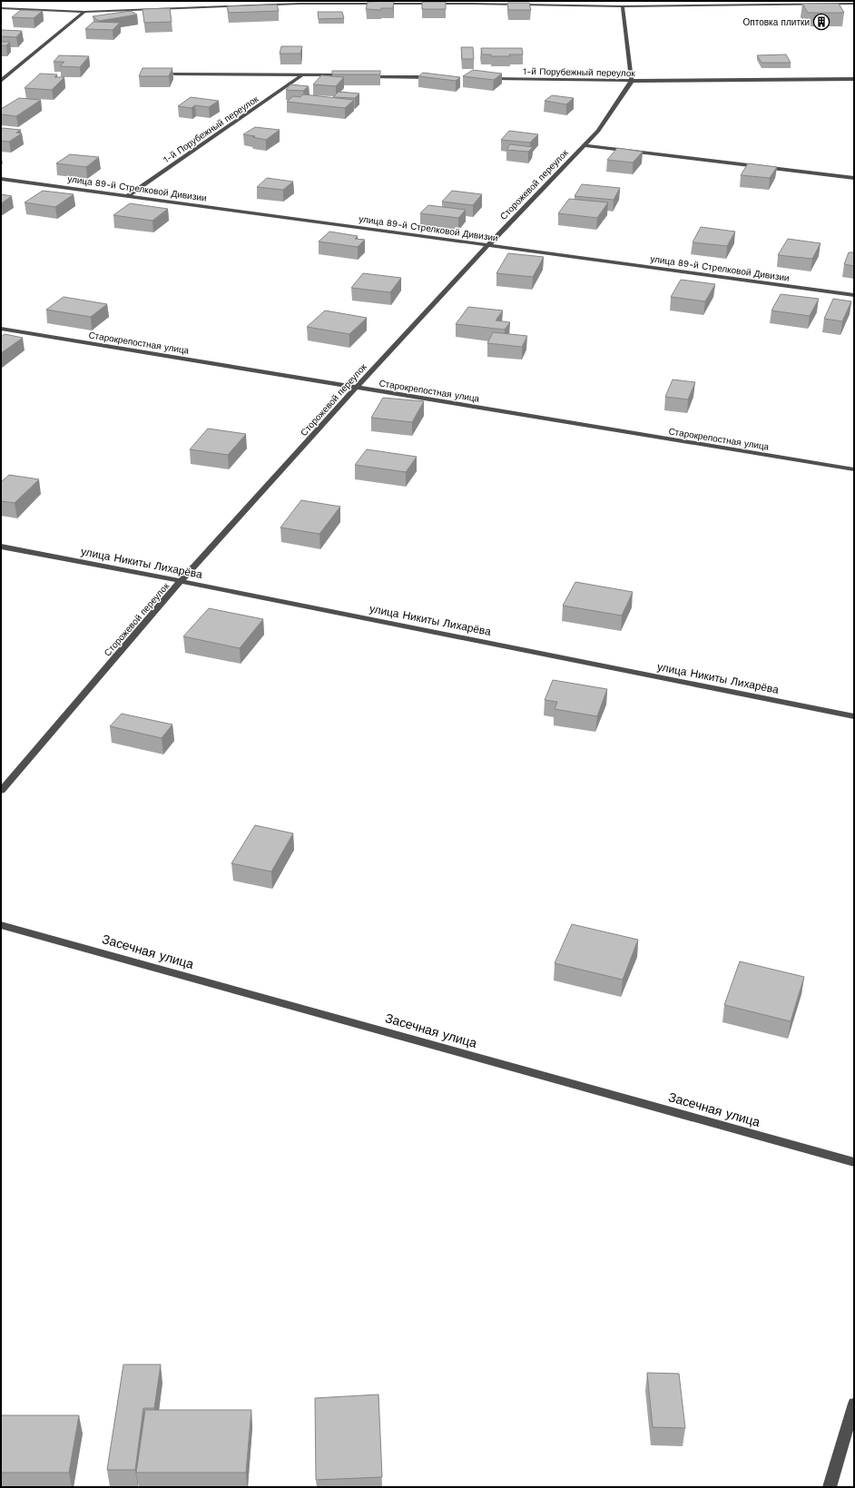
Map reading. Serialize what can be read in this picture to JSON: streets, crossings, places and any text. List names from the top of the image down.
{
  "streets": {
    "street": [
      "1-й Порубежный переулок",
      "Сторожевой переулок",
      "улица 89-й Стрелковой Дивизии",
      "Старокрепостная улица",
      "улица Никиты Лихарёва",
      "Засечная улица"
    ]
  },
  "crossings": [
    ["1-й Порубежный переулок", "Сторожевой переулок"],
    ["1-й Порубежный переулок", "улица 89-й Стрелковой Дивизии"],
    ["Сторожевой переулок", "улица 89-й Стрелковой Дивизии"],
    ["Сторожевой переулок", "Старокрепостная улица"],
    ["Сторожевой переулок", "улица Никиты Лихарёва"]
  ],
  "places": {
    "building": ["Оптовка плитки"]
  }
}
